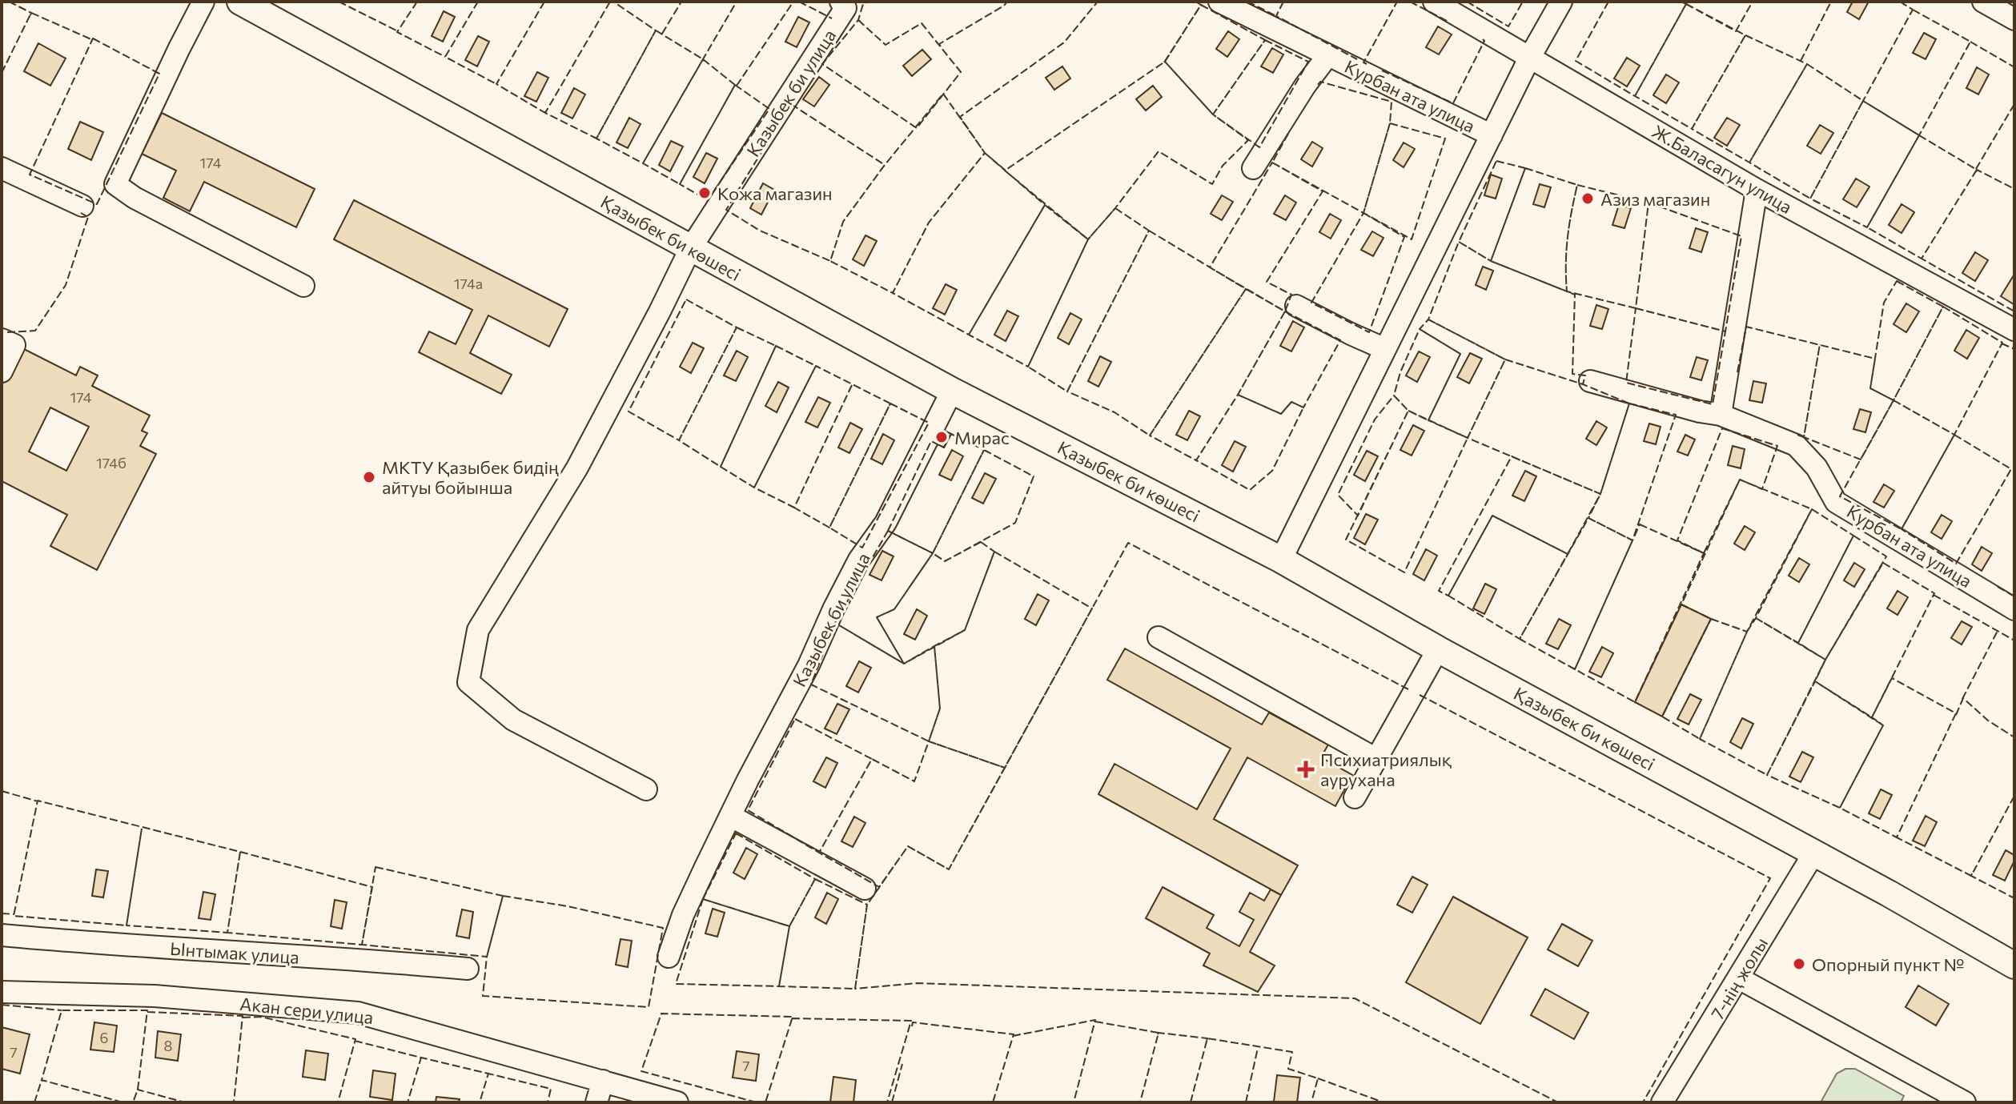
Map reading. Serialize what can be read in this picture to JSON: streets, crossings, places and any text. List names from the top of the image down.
{
  "streets": {
    "main road": ["Қазыбек би көшесі"],
    "street": [
      "Казыбек би улица",
      "Курбан ата улица",
      "Ж.Баласагун улица",
      "Ынтымак улица",
      "7-нің жолы",
      "Акан сери улица"
    ]
  },
  "crossings": [
    ["Казыбек би улица", "Қазыбек би көшесі"],
    ["Қазыбек би көшесі", "7-нің жолы"]
  ],
  "places": {
    "other": [
      "Кожа магазин",
      "Азиз магазин",
      "Мирас",
      "МКТУ Қазыбек бидің айтуы бойынша",
      "Опорный пункт №"
    ],
    "health": ["Психиатриялық аурухана"]
  },
  "house_numbers": [
    "174",
    "174а",
    "174",
    "174б",
    "6",
    "8",
    "7",
    "7"
  ]
}
